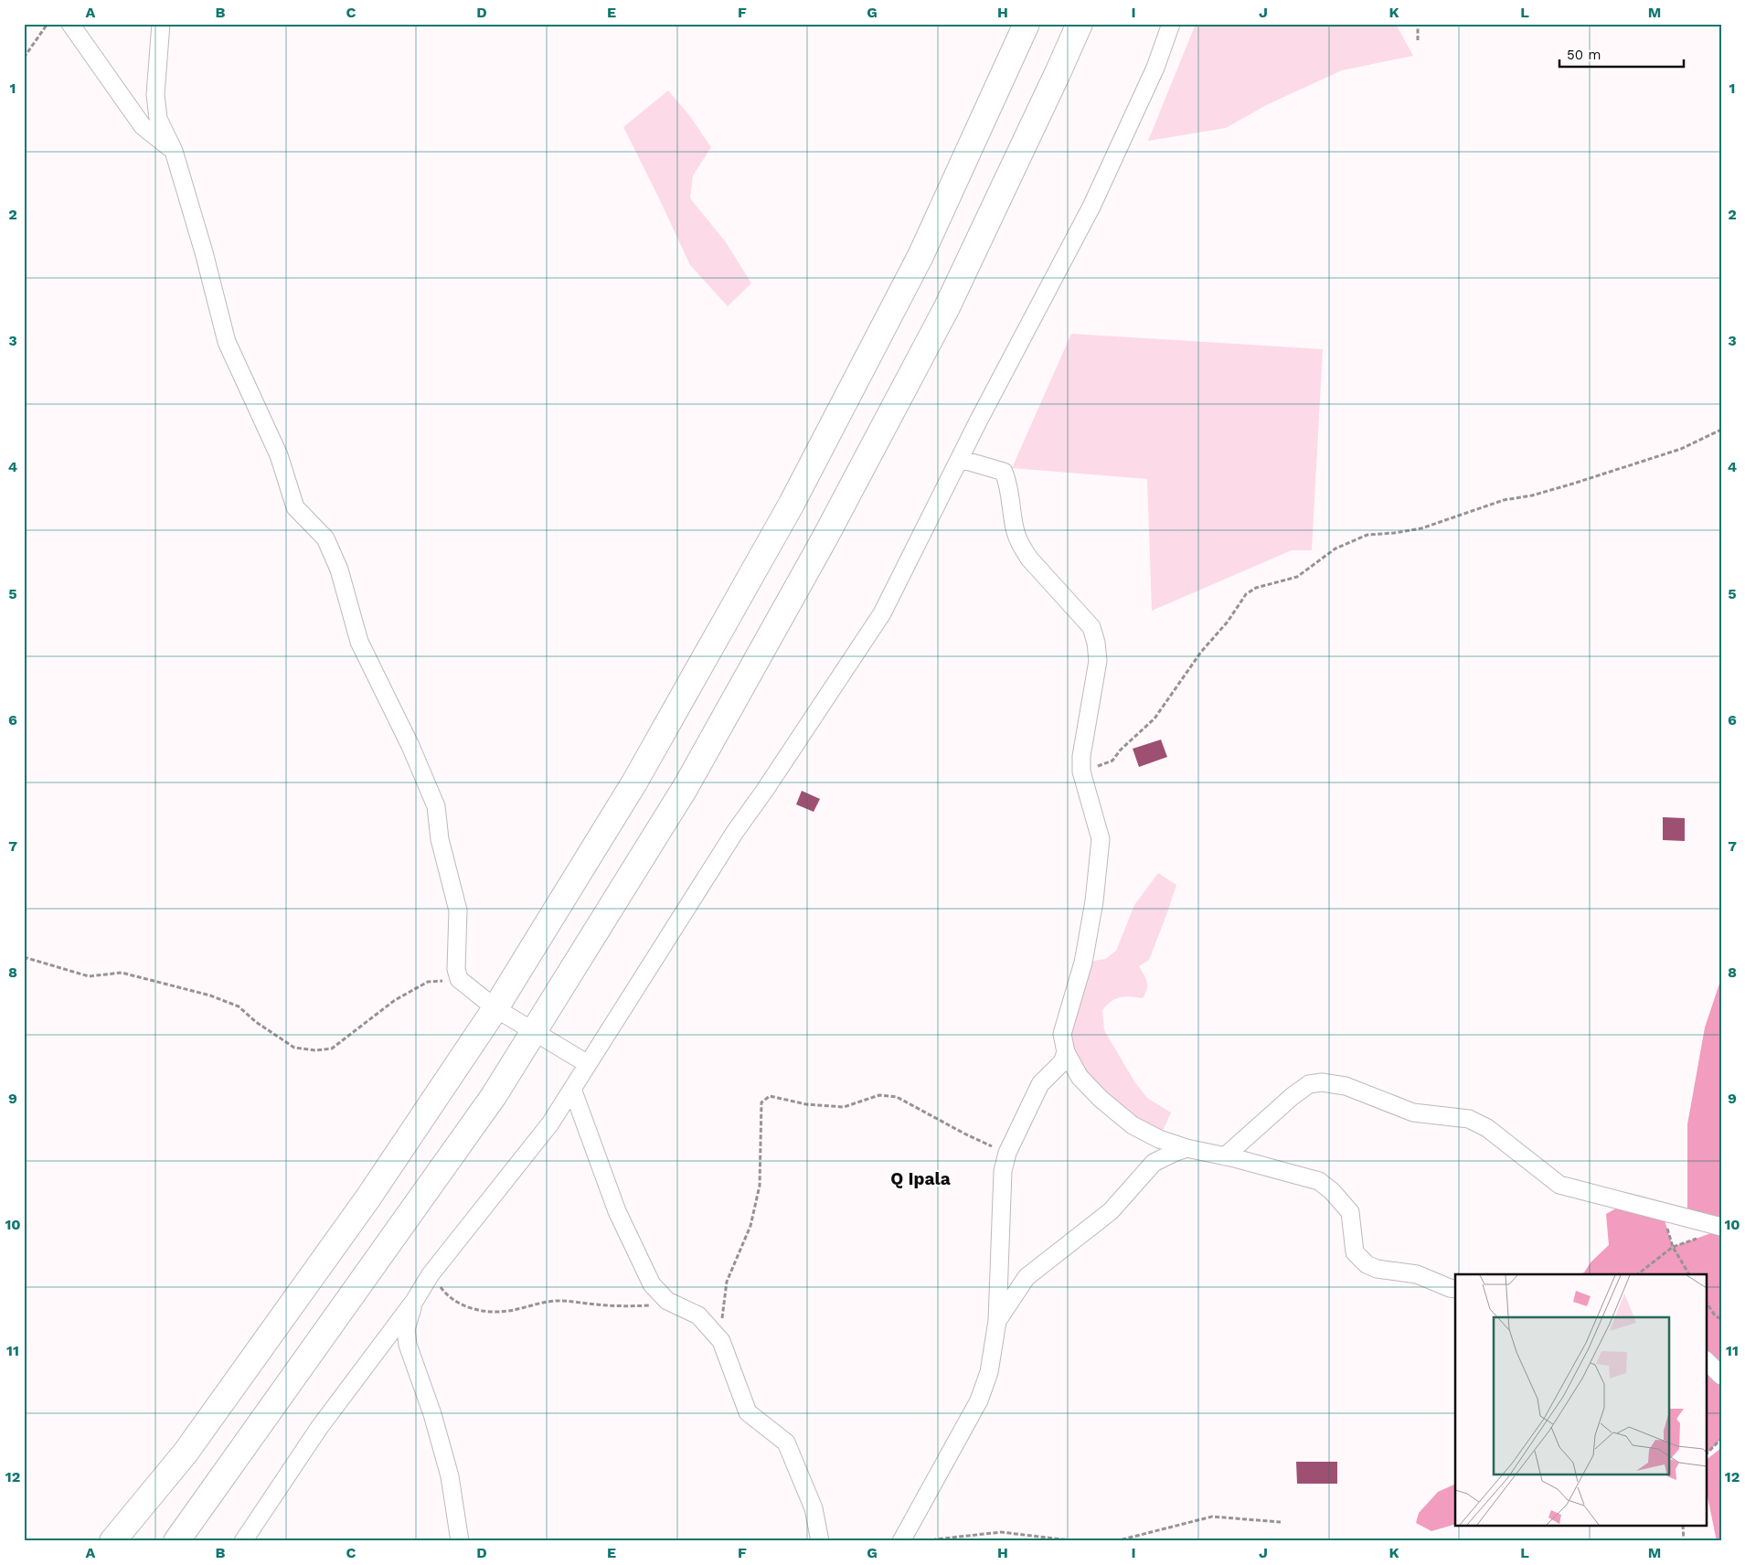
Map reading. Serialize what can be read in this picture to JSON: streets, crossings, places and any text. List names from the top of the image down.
{
  "districts": ["Q Ipala"],
  "scale_bar": "50 m",
  "grid": {
    "columns": [
      "A",
      "B",
      "C",
      "D",
      "E",
      "F",
      "G",
      "H",
      "I",
      "J",
      "K",
      "L",
      "M"
    ],
    "rows": [
      "1",
      "2",
      "3",
      "4",
      "5",
      "6",
      "7",
      "8",
      "9",
      "10",
      "11",
      "12"
    ]
  }
}
